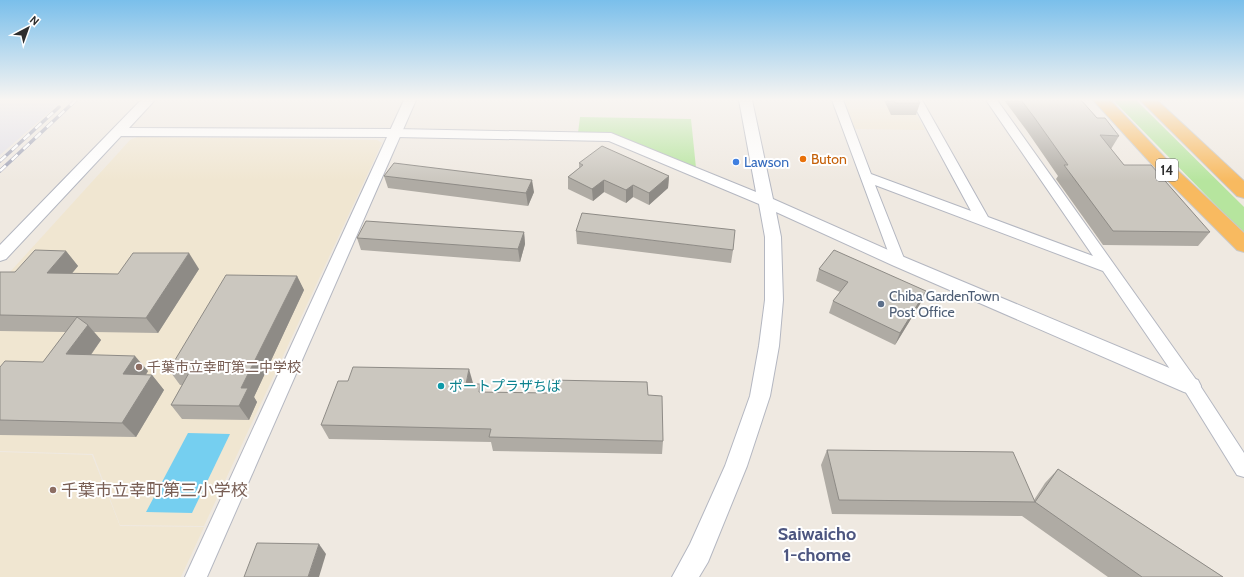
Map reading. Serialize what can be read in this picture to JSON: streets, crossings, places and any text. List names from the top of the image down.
{
  "streets": {
    "highway": ["14"]
  },
  "districts": ["Saiwaicho 1-chome"],
  "places": [
    "Buton",
    "Lawson",
    "Chiba GardenTown Post Office",
    "千葉市立幸町第二中学校",
    "ポートプラザちば",
    "千葉市立幸町第三小学校"
  ],
  "north": "top right"
}
